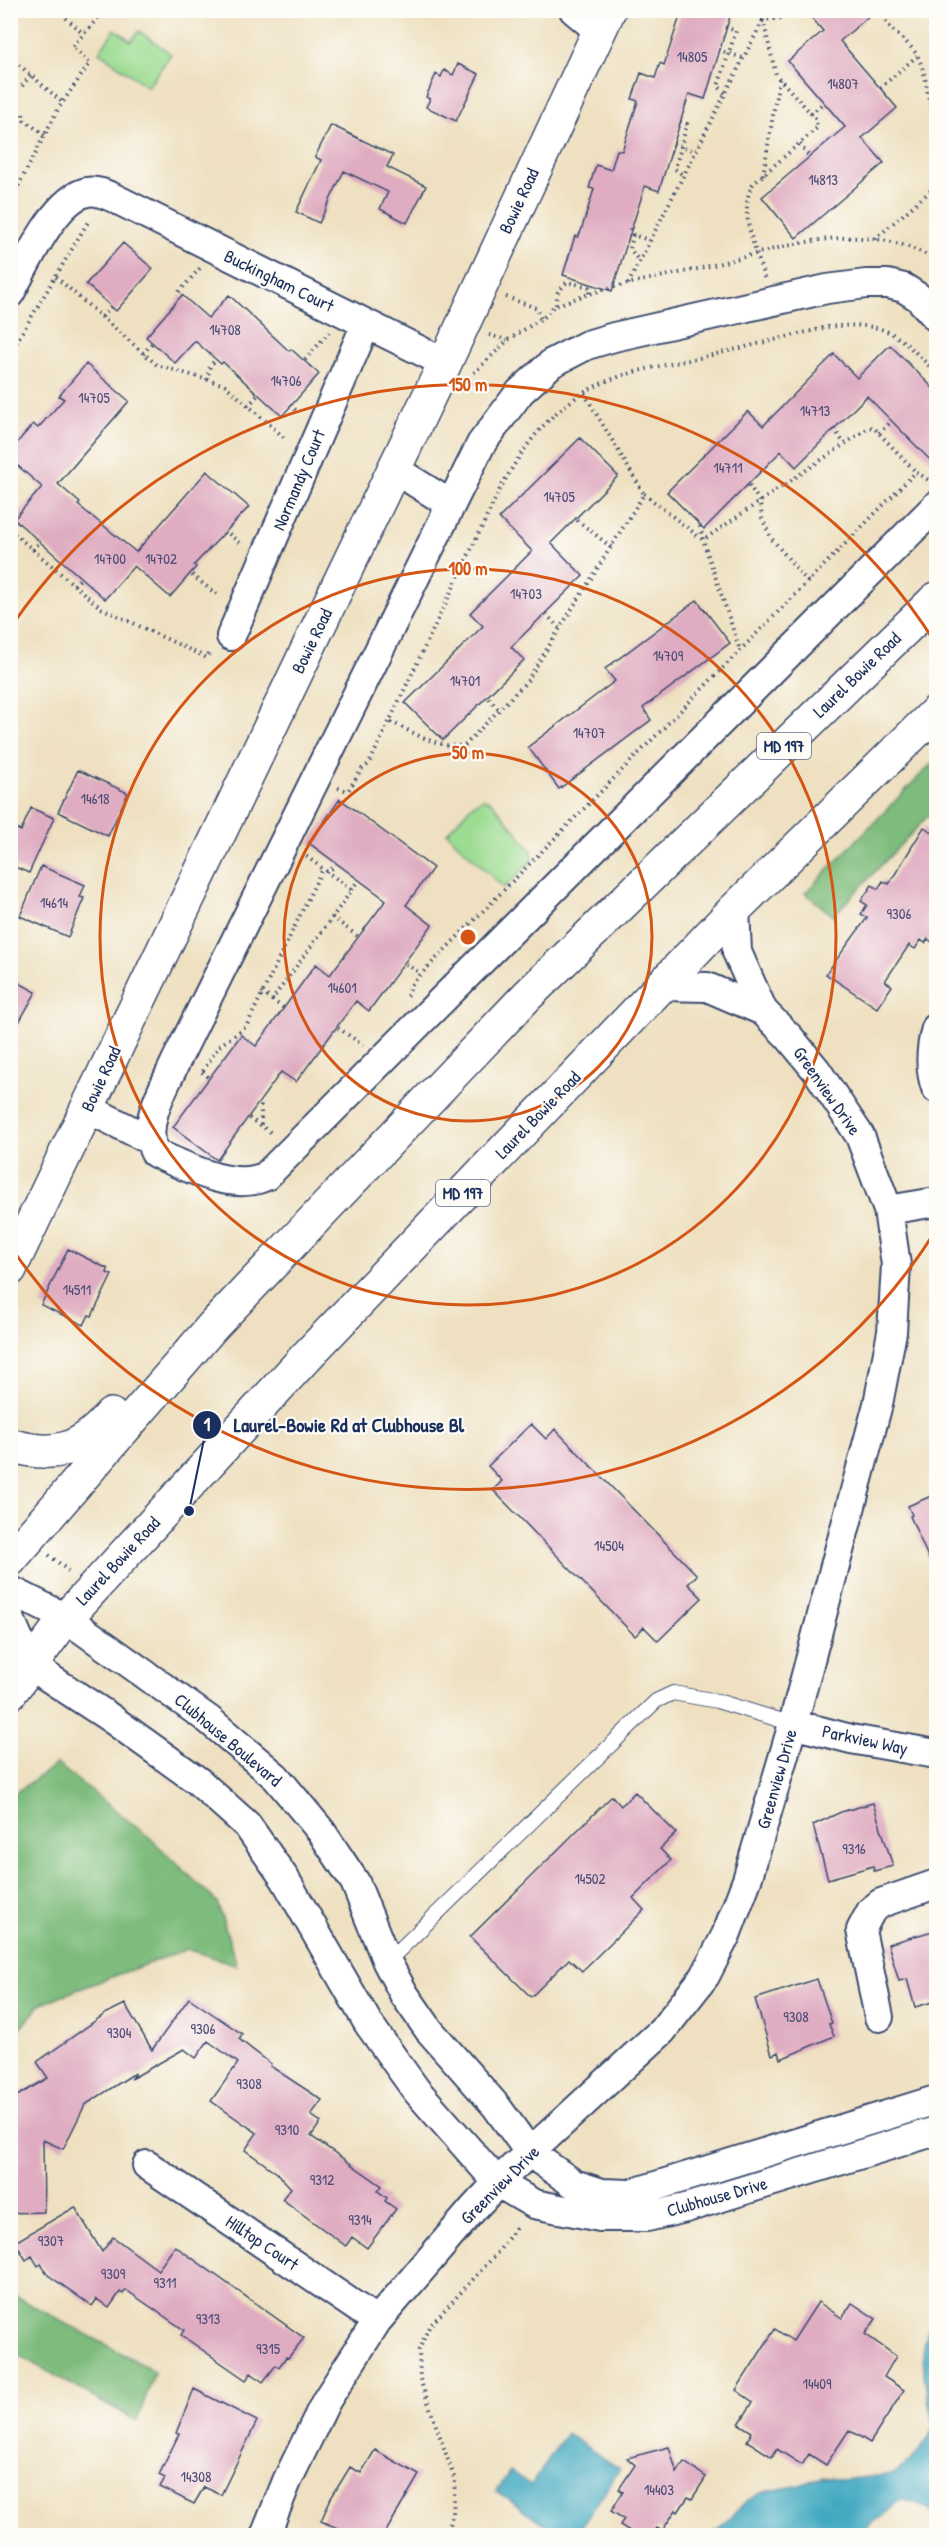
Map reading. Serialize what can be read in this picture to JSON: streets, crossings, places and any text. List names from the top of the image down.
{
  "streets": {
    "main road": ["Bowie Road", "Laurel Bowie Road", "MD 197"],
    "street": [
      "Buckingham Court",
      "Normandy Court",
      "Greenview Drive",
      "Clubhouse Boulevard",
      "Parkview Way",
      "Clubhouse Drive",
      "Hilltop Court"
    ]
  },
  "crossings": [
    ["Bowie Road", "Buckingham Court"],
    ["Buckingham Court", "Normandy Court"],
    ["Laurel Bowie Road", "Greenview Drive"],
    ["Laurel Bowie Road", "Clubhouse Boulevard"],
    ["Greenview Drive", "Clubhouse Boulevard"],
    ["Greenview Drive", "Parkview Way"],
    ["Greenview Drive", "Clubhouse Drive"],
    ["Greenview Drive", "Hilltop Court"],
    ["Clubhouse Boulevard", "Clubhouse Drive"]
  ],
  "places": ["Laurel-Bowie Rd at Clubhouse Bl"],
  "house_numbers": [
    "14805",
    "14807",
    "14813",
    "14708",
    "14706",
    "14705",
    "14713",
    "14711",
    "14705",
    "14700",
    "14702",
    "14703",
    "14709",
    "14701",
    "14707",
    "14618",
    "14614",
    "9306",
    "14601",
    "14511",
    "14504",
    "9316",
    "14502",
    "9308",
    "9306",
    "9304",
    "9308",
    "9310",
    "9312",
    "9314",
    "9307",
    "9309",
    "9311",
    "9313",
    "9315",
    "14409",
    "14308",
    "14403"
  ],
  "rings": ["150 m", "100 m", "50 m"]
}
